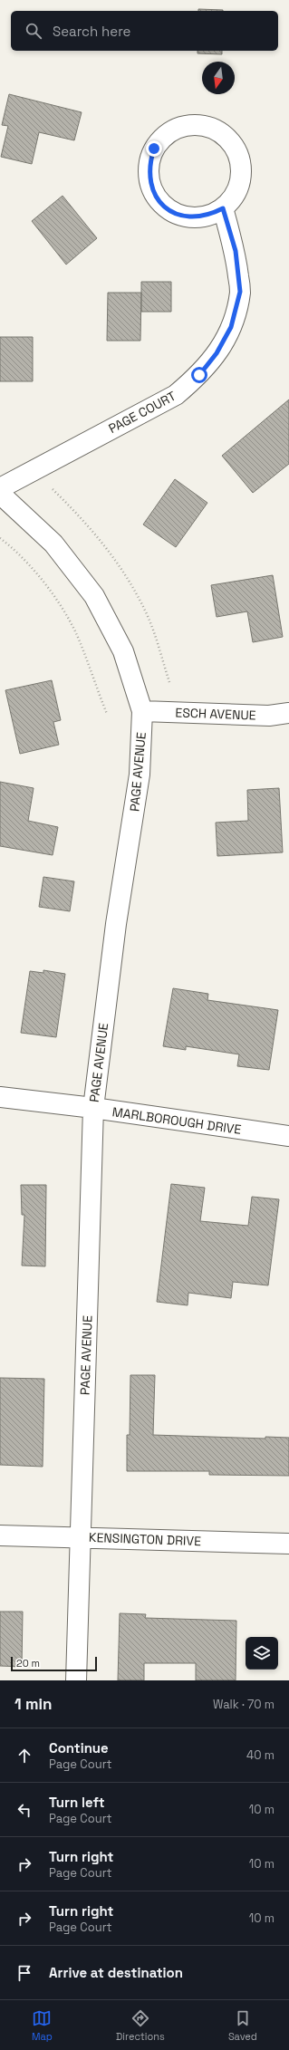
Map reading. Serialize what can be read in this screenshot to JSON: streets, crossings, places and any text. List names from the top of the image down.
{
  "streets": {
    "street": [
      "PAGE COURT",
      "ESCH AVENUE",
      "PAGE AVENUE",
      "MARLBOROUGH DRIVE",
      "KENSINGTON DRIVE"
    ]
  },
  "crossings": [
    ["ESCH AVENUE", "PAGE AVENUE"],
    ["PAGE AVENUE", "MARLBOROUGH DRIVE"],
    ["PAGE AVENUE", "KENSINGTON DRIVE"]
  ],
  "scale_bar": "20 m",
  "north": "bottom",
  "page": {
    "search": "Search here",
    "scale": "20 m",
    "heading": ["1 min", "Walk · 70 m"],
    "list": [
      ["Continue", "Page Court", "40 m"],
      ["Turn left", "Page Court", "10 m"],
      ["Turn right", "Page Court", "10 m"],
      ["Turn right", "Page Court", "10 m"],
      "Arrive at destination"
    ],
    "nav": ["Map", "Directions", "Saved"]
  }
}
